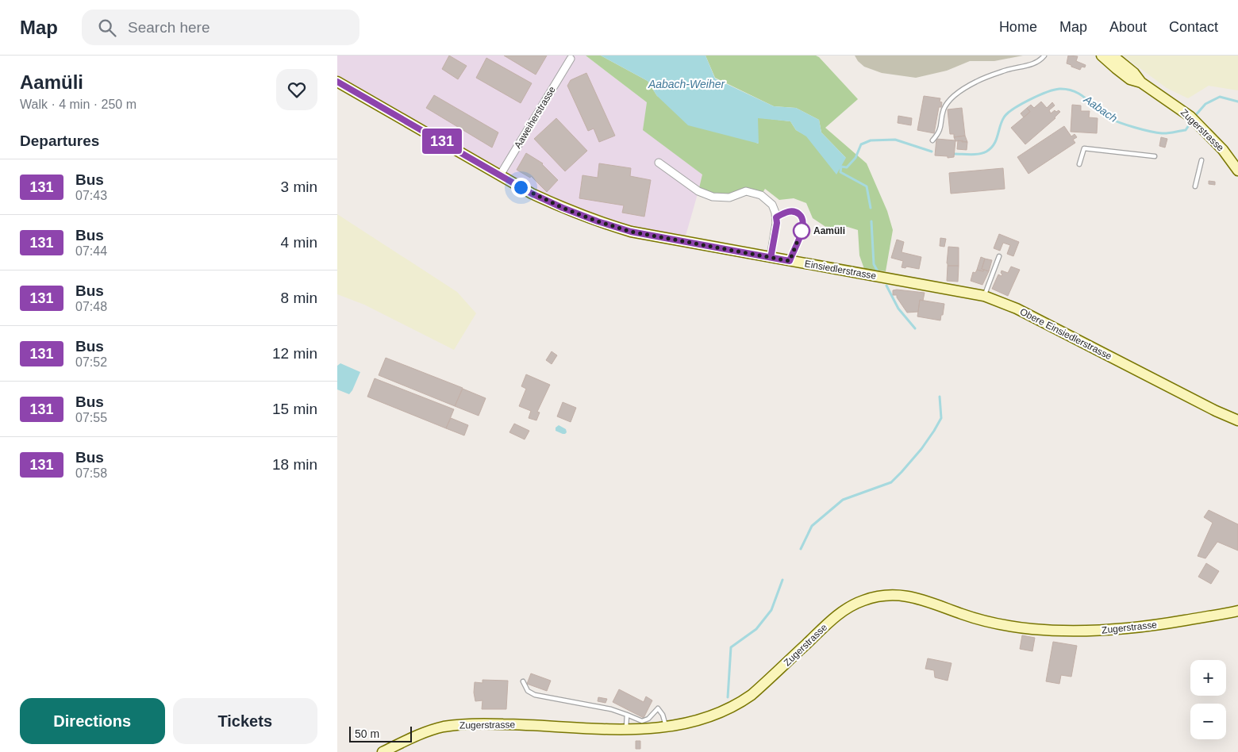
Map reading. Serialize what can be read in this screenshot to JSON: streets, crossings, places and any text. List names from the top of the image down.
{
  "streets": {
    "main road": ["Zugerstrasse", "Einsiedlerstrasse", "Obere Einsiedlerstrasse"],
    "street": ["Aaweiherstrasse"]
  },
  "crossings": [
    ["Aaweiherstrasse", "Einsiedlerstrasse"],
    ["Einsiedlerstrasse", "Obere Einsiedlerstrasse"]
  ],
  "water": ["Aabach-Weiher", "Aabach"],
  "places": ["Aamüli"],
  "lines": ["bus line 131"],
  "scale_bar": "50 m",
  "page": {
    "header": "Map",
    "search": "Search here",
    "nav": [
      "Home",
      "Map",
      "About",
      "Contact"
    ],
    "heading": [
      ["Aamüli", "Walk · 4 min · 250 m"],
      "Departures"
    ],
    "on_map": "131",
    "list": [
      {
        "mark": "131",
        "name": "Bus",
        "note": "07:43",
        "value": "3 min"
      },
      {
        "mark": "131",
        "name": "Bus",
        "note": "07:44",
        "value": "4 min"
      },
      {
        "mark": "131",
        "name": "Bus",
        "note": "07:48",
        "value": "8 min"
      },
      {
        "mark": "131",
        "name": "Bus",
        "note": "07:52",
        "value": "12 min"
      },
      {
        "mark": "131",
        "name": "Bus",
        "note": "07:55",
        "value": "15 min"
      },
      {
        "mark": "131",
        "name": "Bus",
        "note": "07:58",
        "value": "18 min"
      }
    ],
    "map_buttons": ["+", "−"],
    "buttons": ["Directions", "Tickets"],
    "scale": "50 m"
  }
}
